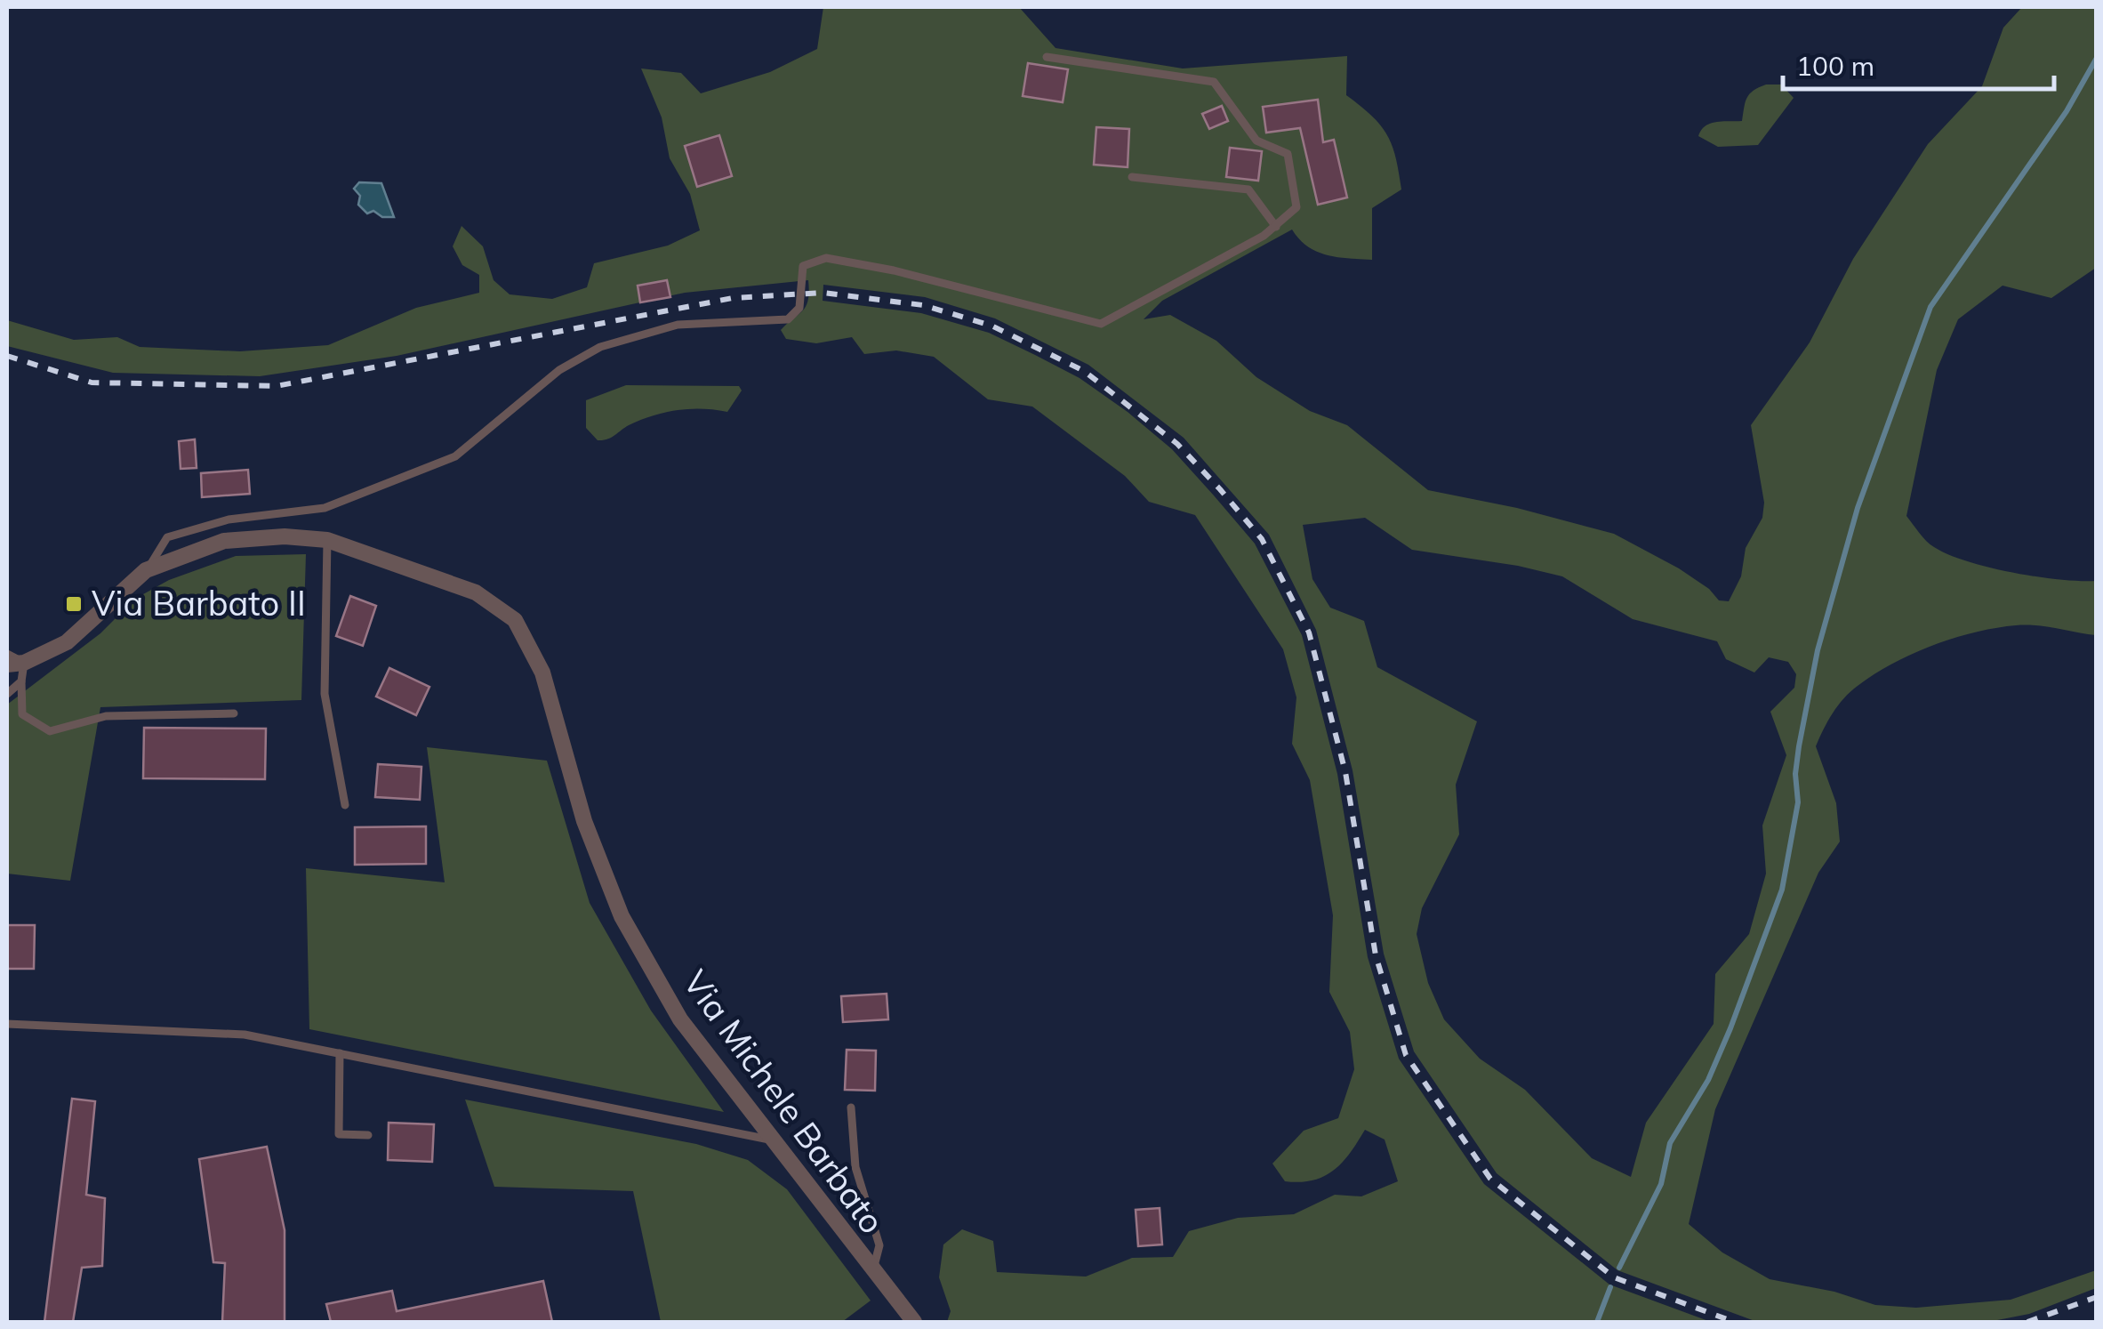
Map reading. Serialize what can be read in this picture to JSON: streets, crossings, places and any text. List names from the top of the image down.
{
  "streets": {
    "street": ["Via Michele Barbato"]
  },
  "places": {
    "transit": ["Via Barbato II"]
  },
  "scale_bar": "100 m"
}
